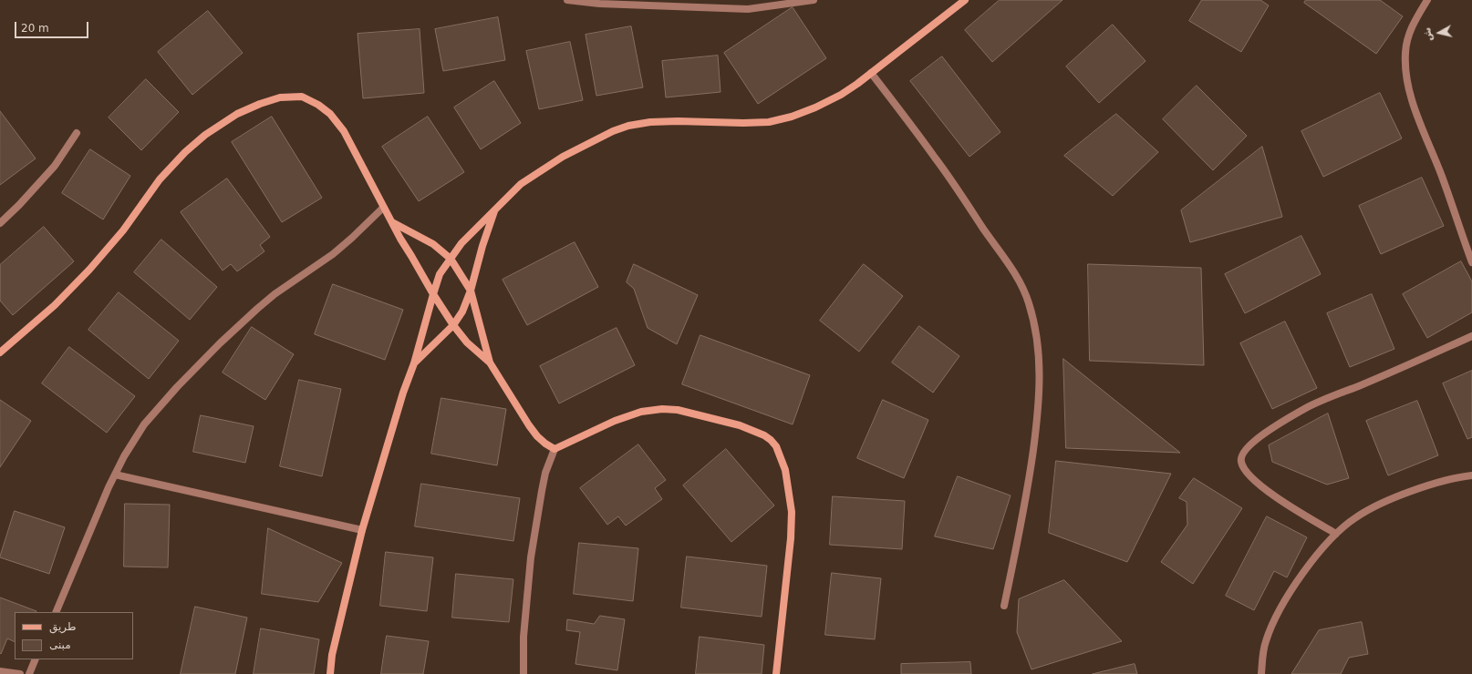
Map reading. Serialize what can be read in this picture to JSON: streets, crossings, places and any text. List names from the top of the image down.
{
  "legend": ["طريق", "مبنى"],
  "scale_bar": "20 m",
  "north": "left"
}
